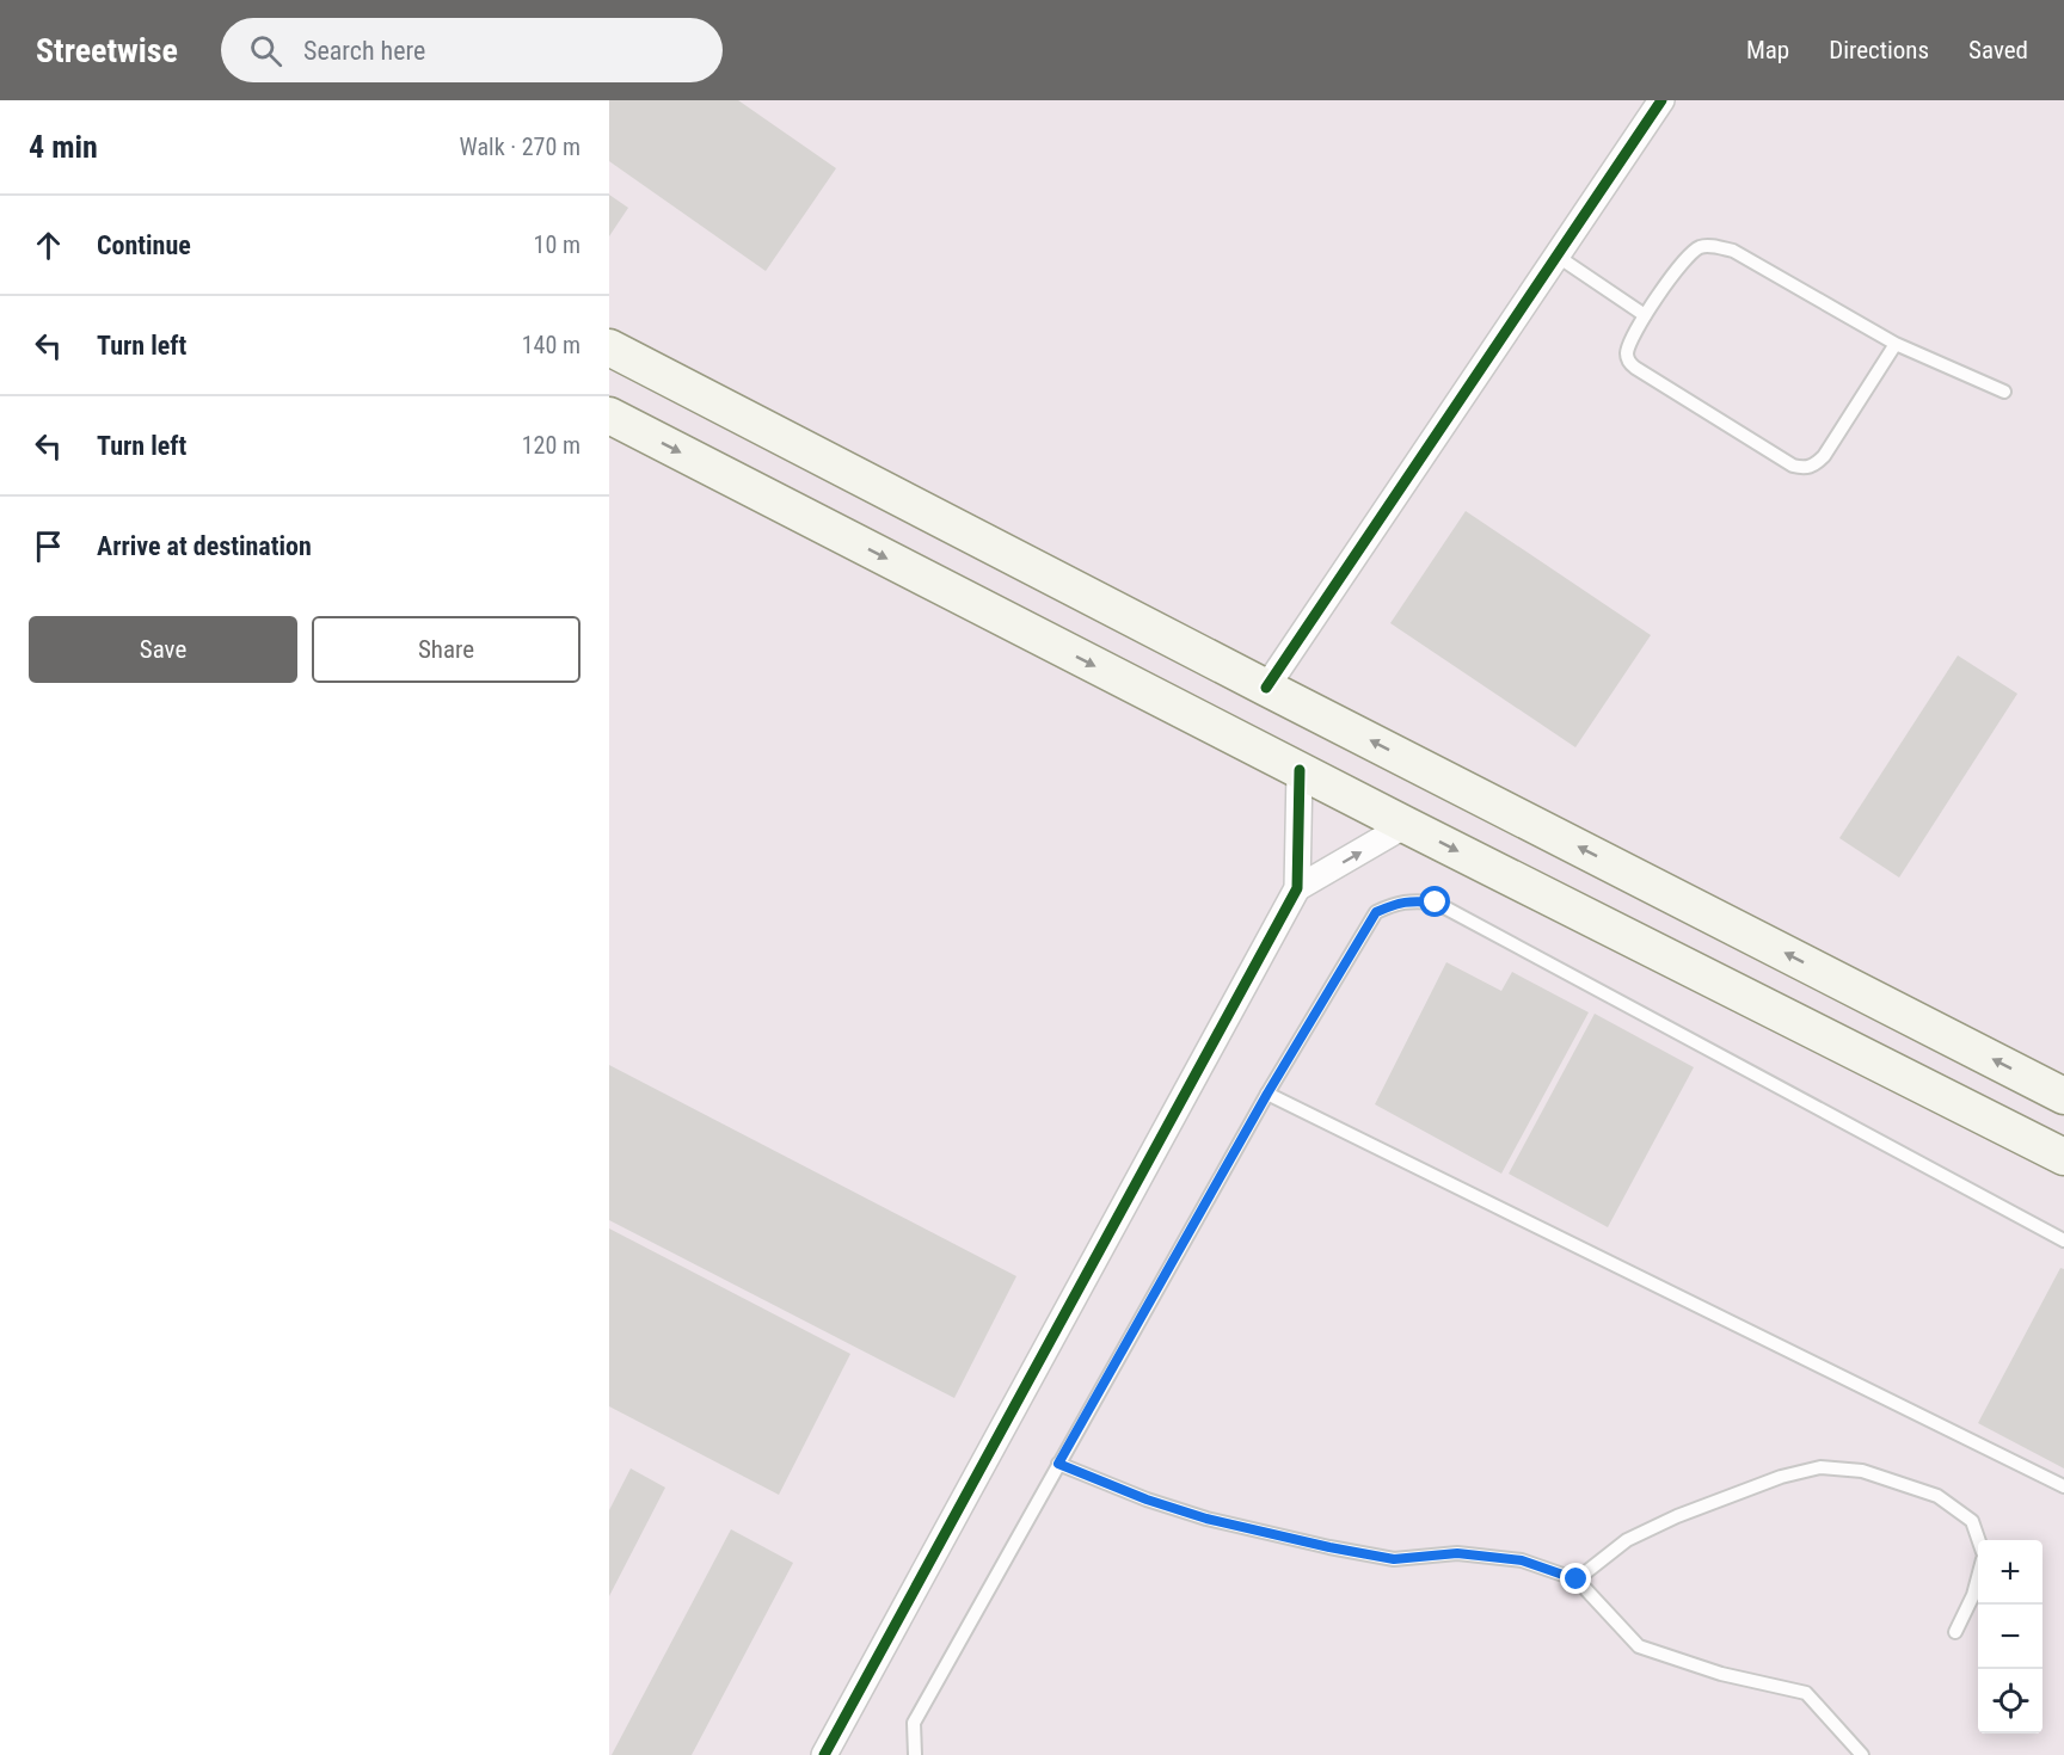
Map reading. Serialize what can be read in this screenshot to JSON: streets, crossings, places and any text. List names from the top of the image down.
{
  "page": {
    "header": "Streetwise",
    "search": "Search here",
    "nav": ["Map", "Directions", "Saved"],
    "heading": ["4 min", "Walk · 270 m"],
    "list": [
      ["Continue", "10 m"],
      ["Turn left", "140 m"],
      ["Turn left", "120 m"],
      "Arrive at destination"
    ],
    "buttons": ["Save", "Share"],
    "map_buttons": ["+", "−"]
  }
}
